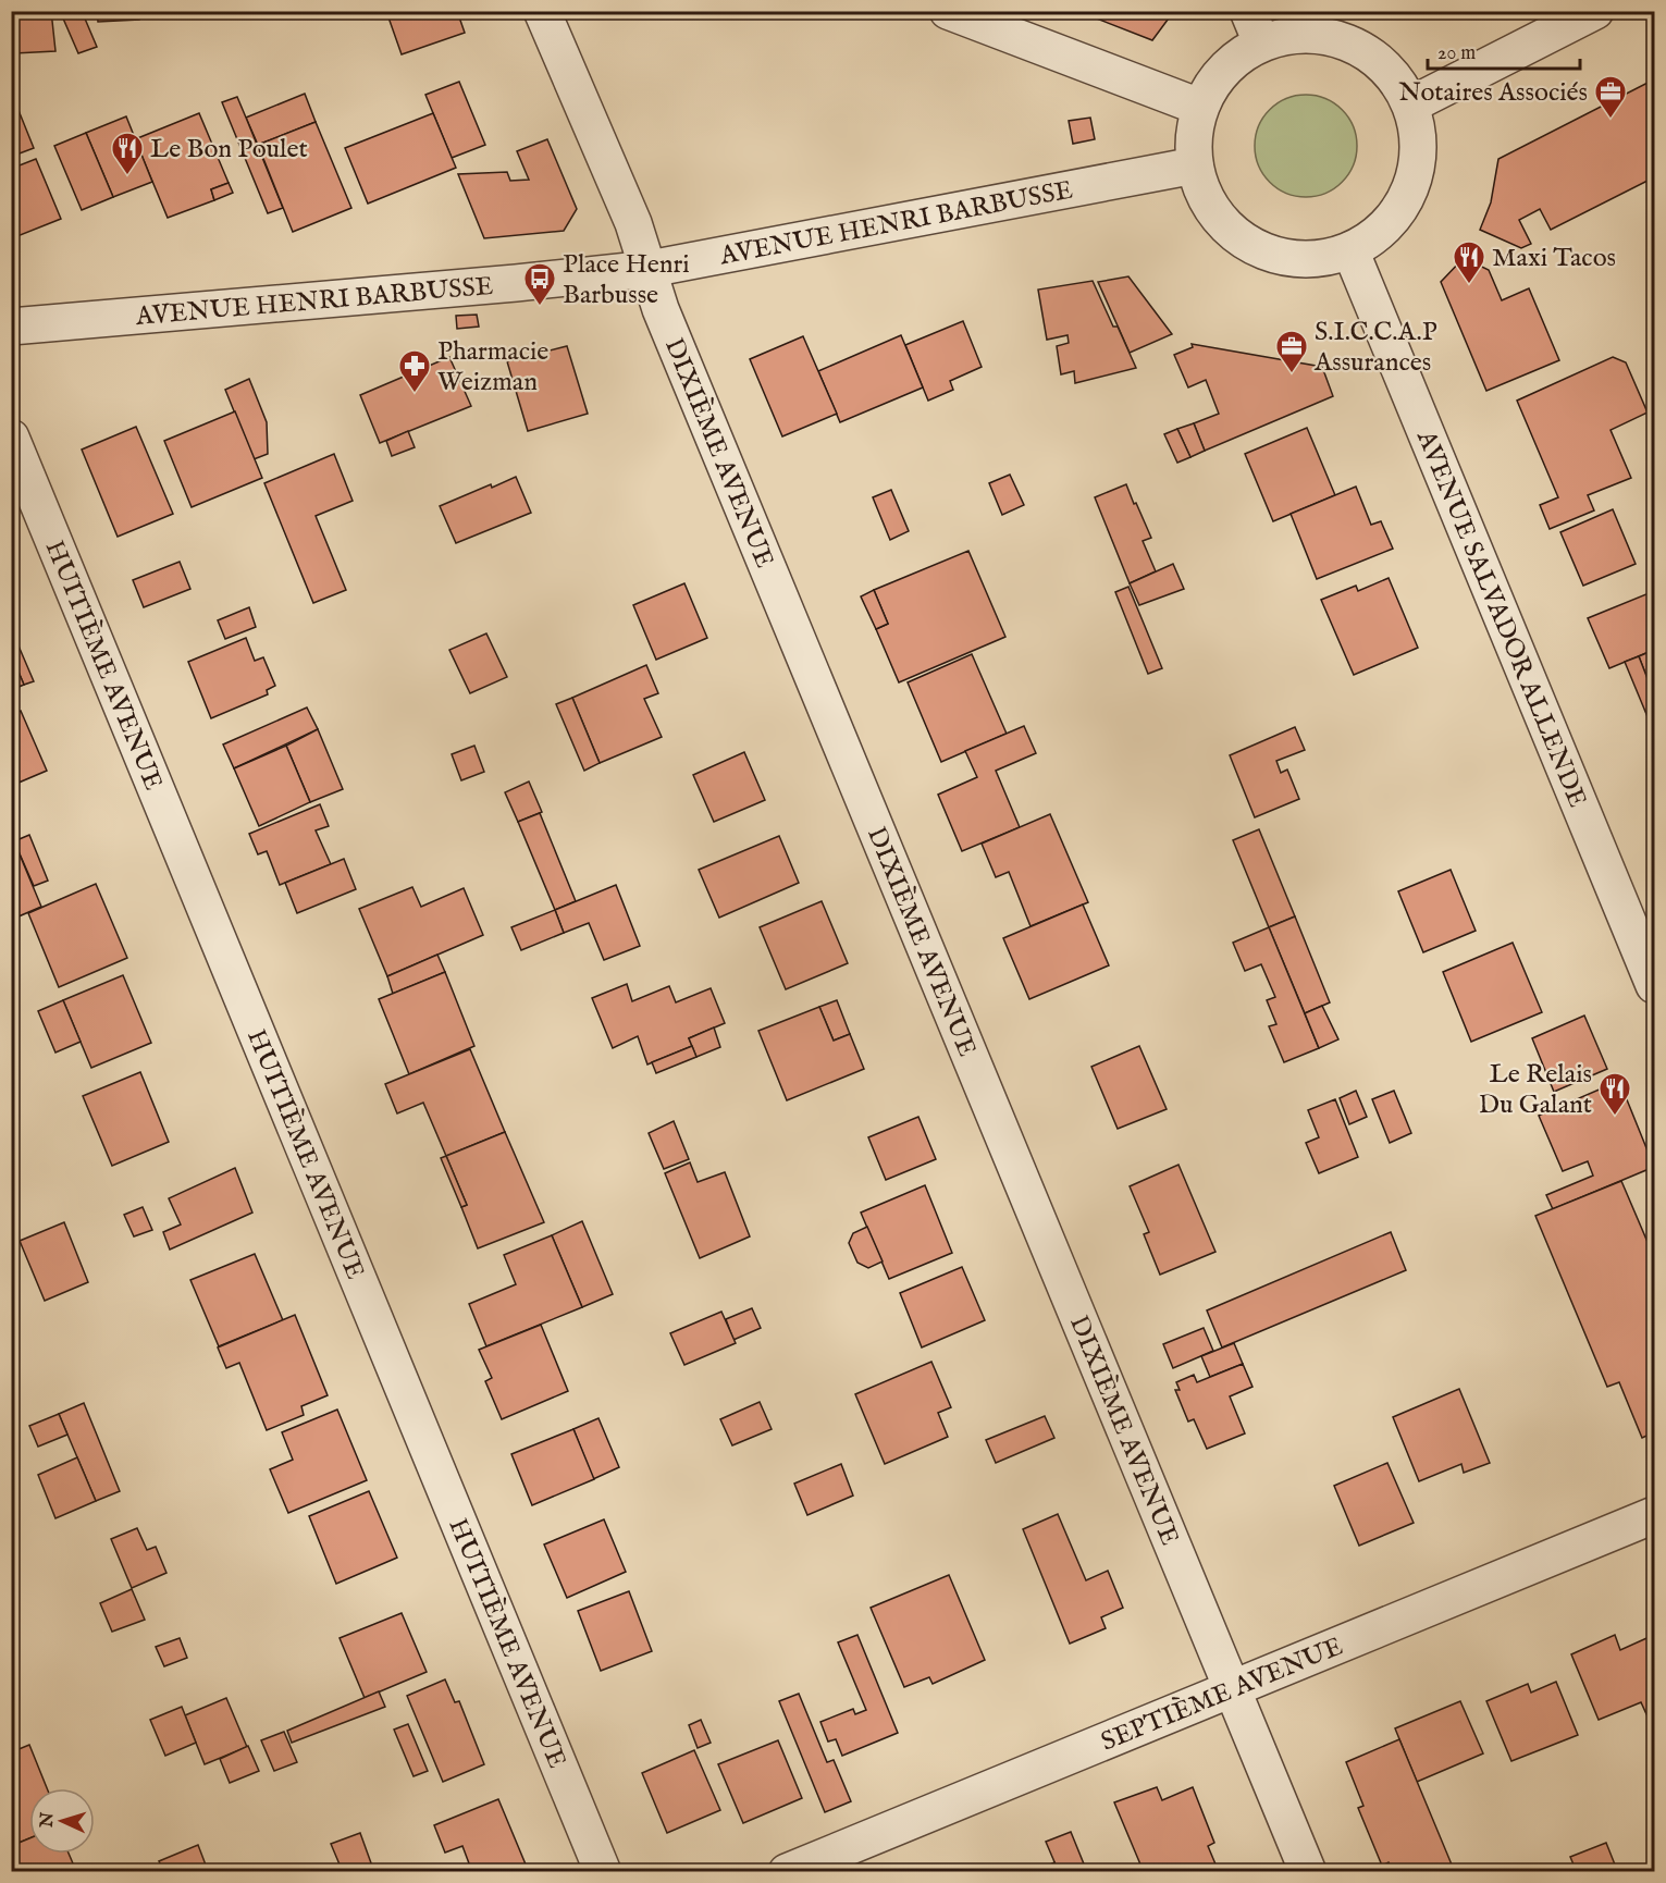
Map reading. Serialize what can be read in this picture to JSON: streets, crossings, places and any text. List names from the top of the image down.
{
  "streets": {
    "street": [
      "AVENUE HENRI BARBUSSE",
      "DIXIÈME AVENUE",
      "AVENUE SALVADOR ALLENDE",
      "HUITIÈME AVENUE",
      "SEPTIÈME AVENUE"
    ]
  },
  "crossings": [
    ["AVENUE HENRI BARBUSSE", "DIXIÈME AVENUE"],
    ["AVENUE HENRI BARBUSSE", "AVENUE SALVADOR ALLENDE"],
    ["DIXIÈME AVENUE", "SEPTIÈME AVENUE"]
  ],
  "places": {
    "office": ["Notaires Associés", "S.I.C.C.A.P Assurances"],
    "restaurant": ["Le Bon Poulet", "Maxi Tacos", "Le Relais Du Galant"],
    "bus stop": ["Place Henri Barbusse"],
    "pharmacy": ["Pharmacie Weizman"]
  },
  "scale_bar": "20 m",
  "north": "left"
}
